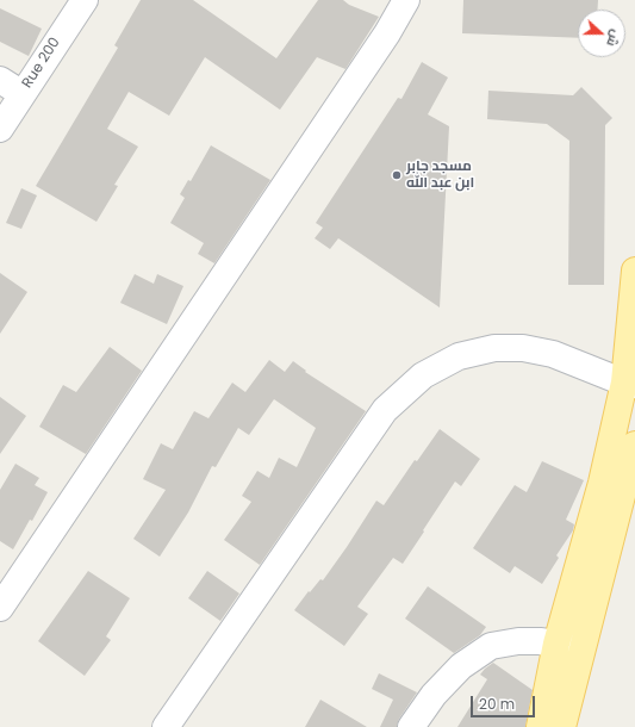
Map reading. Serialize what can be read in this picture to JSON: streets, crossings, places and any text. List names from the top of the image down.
{
  "streets": {
    "street": ["Rue 200"]
  },
  "places": ["مسجد جابر ابن عبد الله"],
  "scale_bar": "20 m",
  "north": "right"
}
